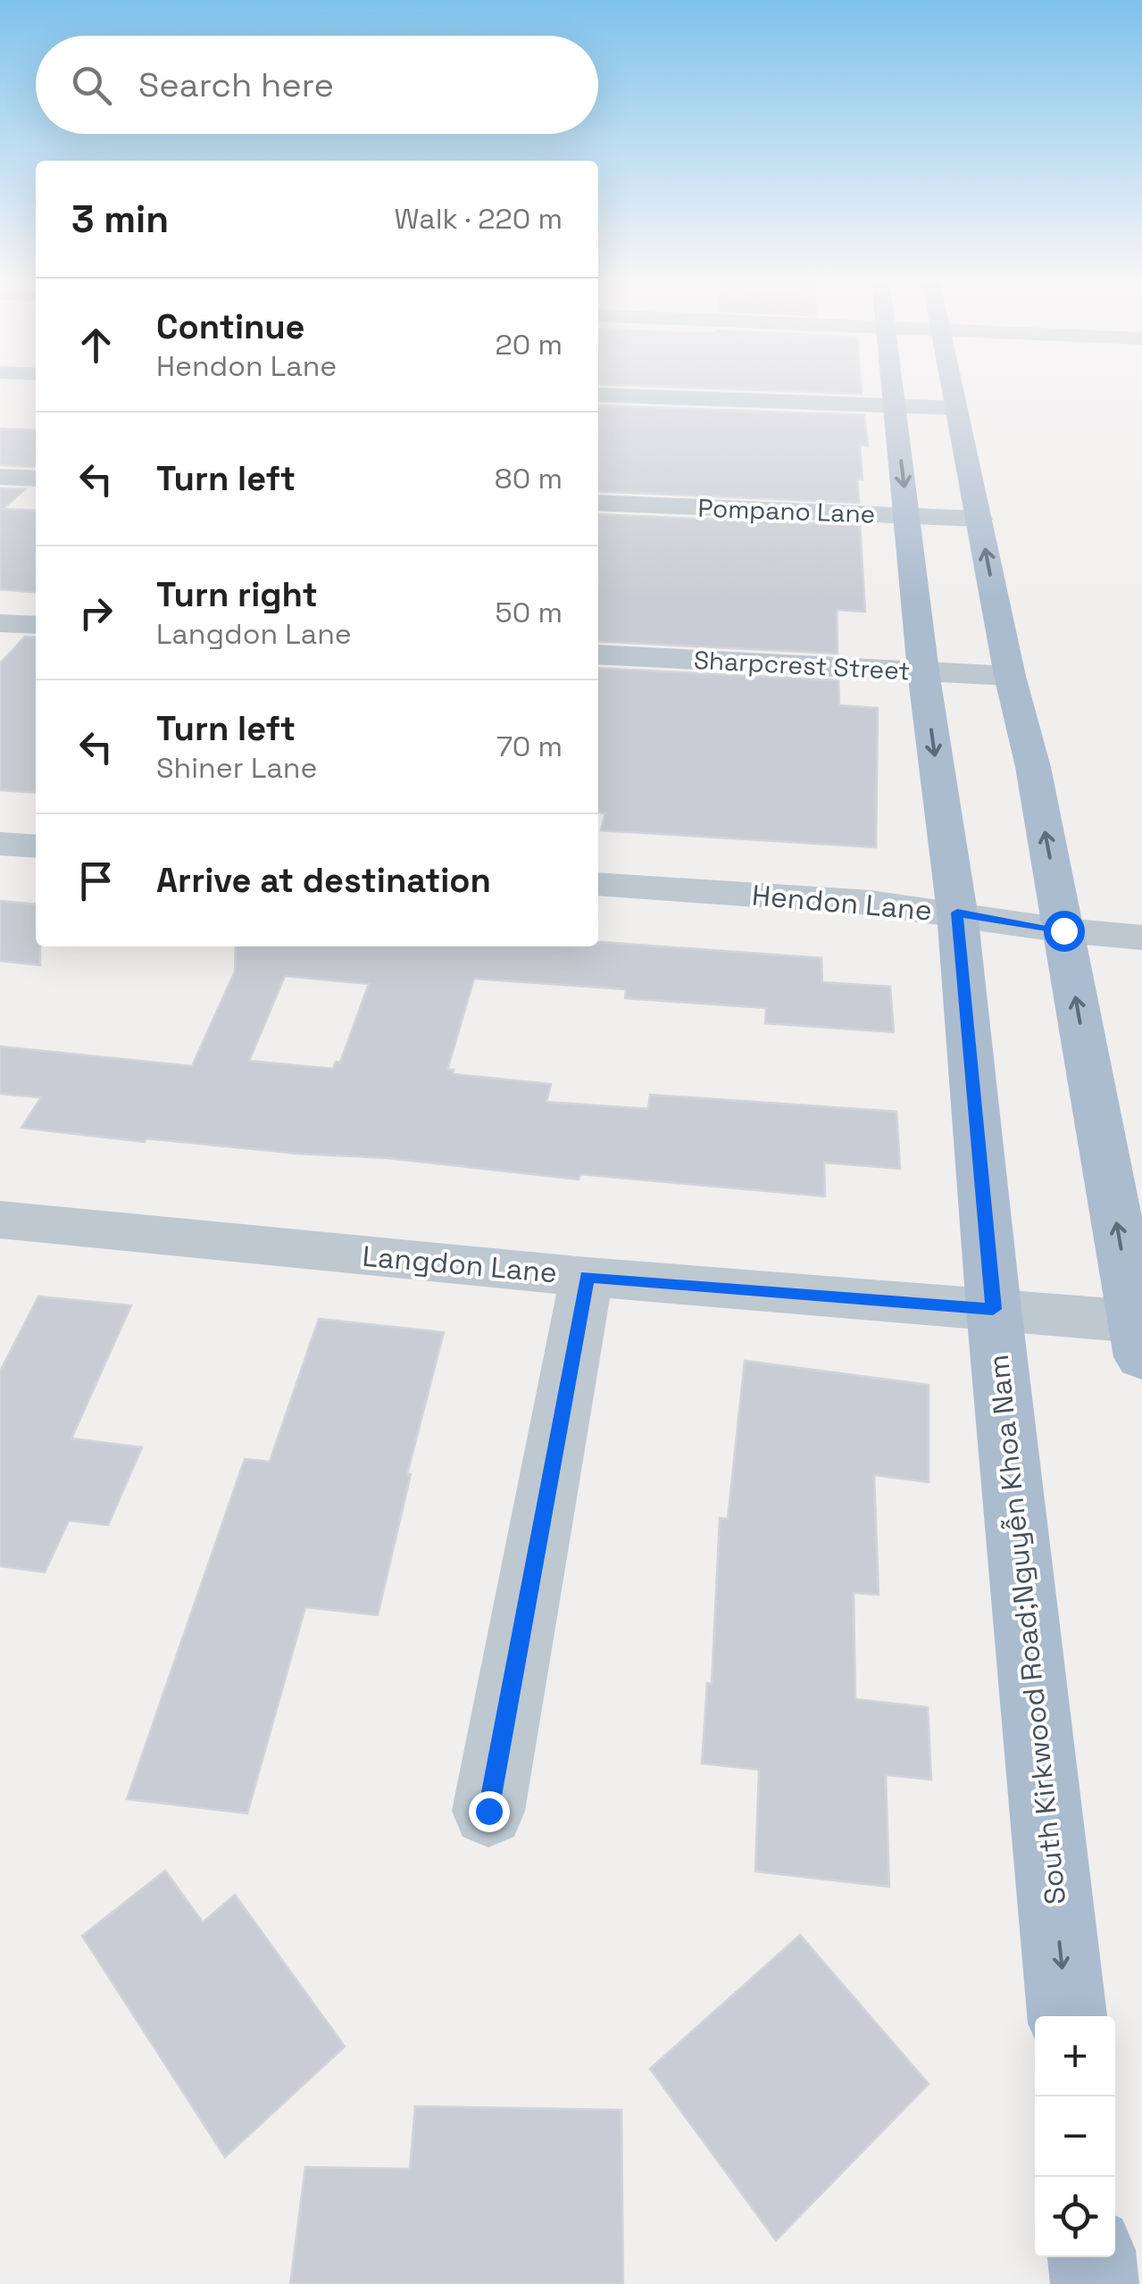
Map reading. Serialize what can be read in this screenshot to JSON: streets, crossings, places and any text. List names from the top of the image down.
{
  "streets": {
    "main road": ["South Kirkwood Road;Nguyễn Khoa Nam"],
    "street": [
      "Pompano Lane",
      "Sharpcrest Street",
      "Hendon Lane",
      "Langdon Lane"
    ]
  },
  "crossings": [
    ["Pompano Lane", "South Kirkwood Road;Nguyễn Khoa Nam"],
    ["Sharpcrest Street", "South Kirkwood Road;Nguyễn Khoa Nam"],
    ["Hendon Lane", "South Kirkwood Road;Nguyễn Khoa Nam"],
    ["Langdon Lane", "South Kirkwood Road;Nguyễn Khoa Nam"]
  ],
  "page": {
    "search": "Search here",
    "heading": ["3 min", "Walk · 220 m"],
    "list": [
      ["Continue", "Hendon Lane", "20 m"],
      ["Turn left", "80 m"],
      ["Turn right", "Langdon Lane", "50 m"],
      ["Turn left", "Shiner Lane", "70 m"],
      "Arrive at destination"
    ],
    "map_buttons": ["+", "−"]
  }
}
